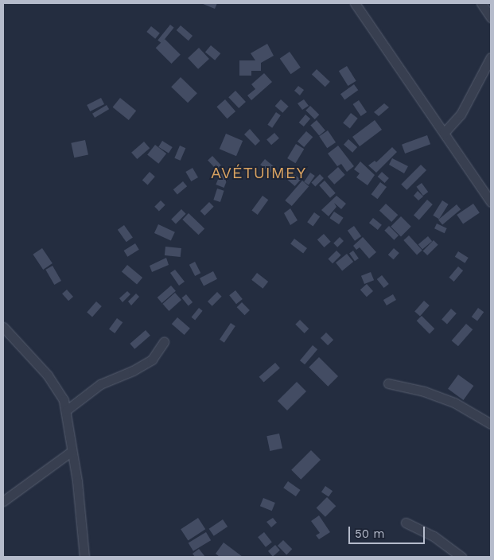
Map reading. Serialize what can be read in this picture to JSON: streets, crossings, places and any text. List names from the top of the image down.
{
  "districts": ["AVÉTUIMEY"],
  "scale_bar": "50 m"
}
